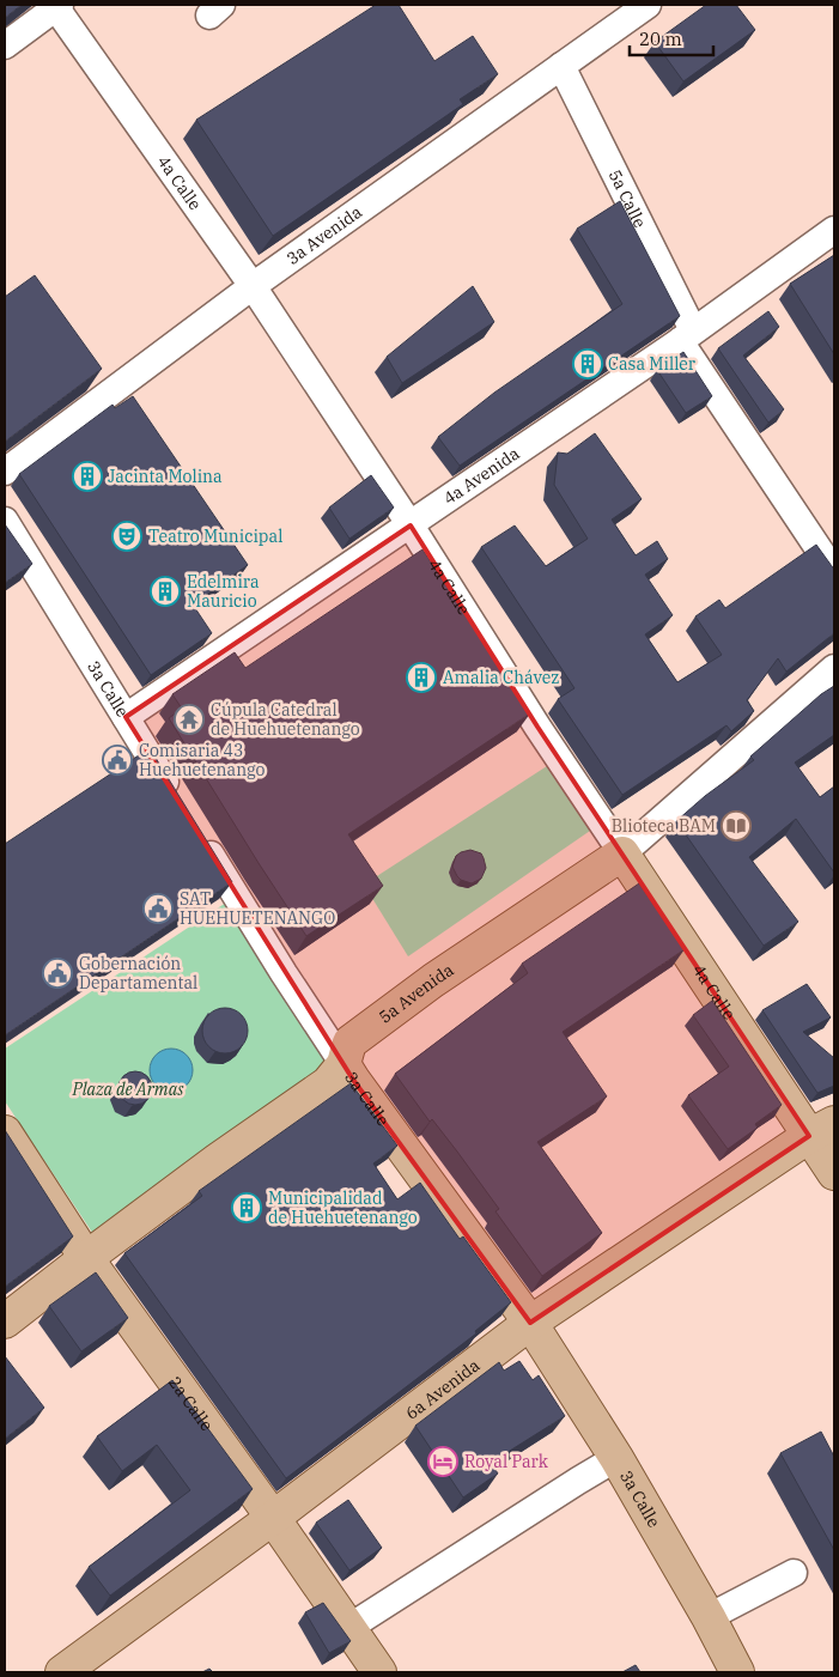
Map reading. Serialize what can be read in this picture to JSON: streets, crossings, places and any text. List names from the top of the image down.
{
  "streets": {
    "main road": [
      "4a Calle",
      "3a Calle",
      "5a Avenida",
      "6a Avenida",
      "2a Calle"
    ],
    "street": ["5a Calle", "3a Avenida", "4a Avenida"]
  },
  "crossings": [
    ["4a Calle", "3a Avenida"],
    ["4a Calle", "4a Avenida"],
    ["4a Calle", "5a Avenida"],
    ["4a Calle", "6a Avenida"],
    ["5a Calle", "3a Avenida"],
    ["5a Calle", "4a Avenida"],
    ["4a Avenida", "3a Calle"],
    ["3a Calle", "5a Avenida"],
    ["3a Calle", "6a Avenida"],
    ["5a Avenida", "2a Calle"],
    ["6a Avenida", "2a Calle"]
  ],
  "parks": ["Plaza de Armas"],
  "places": {
    "building": [
      "Casa Miller",
      "Jacinta Molina",
      "Edelmira Mauricio",
      "Amalia Chávez",
      "Municipalidad de Huehuetenango"
    ],
    "theatre": ["Teatro Municipal"],
    "temple": ["Cúpula Catedral de Huehuetenango"],
    "public building": ["Comisaria 43 Huehuetenango", "SAT HUEHUETENANGO", "Gobernación Departamental"],
    "library": ["Blioteca BAM"],
    "hotel": ["Royal Park"]
  },
  "scale_bar": "20 m"
}
